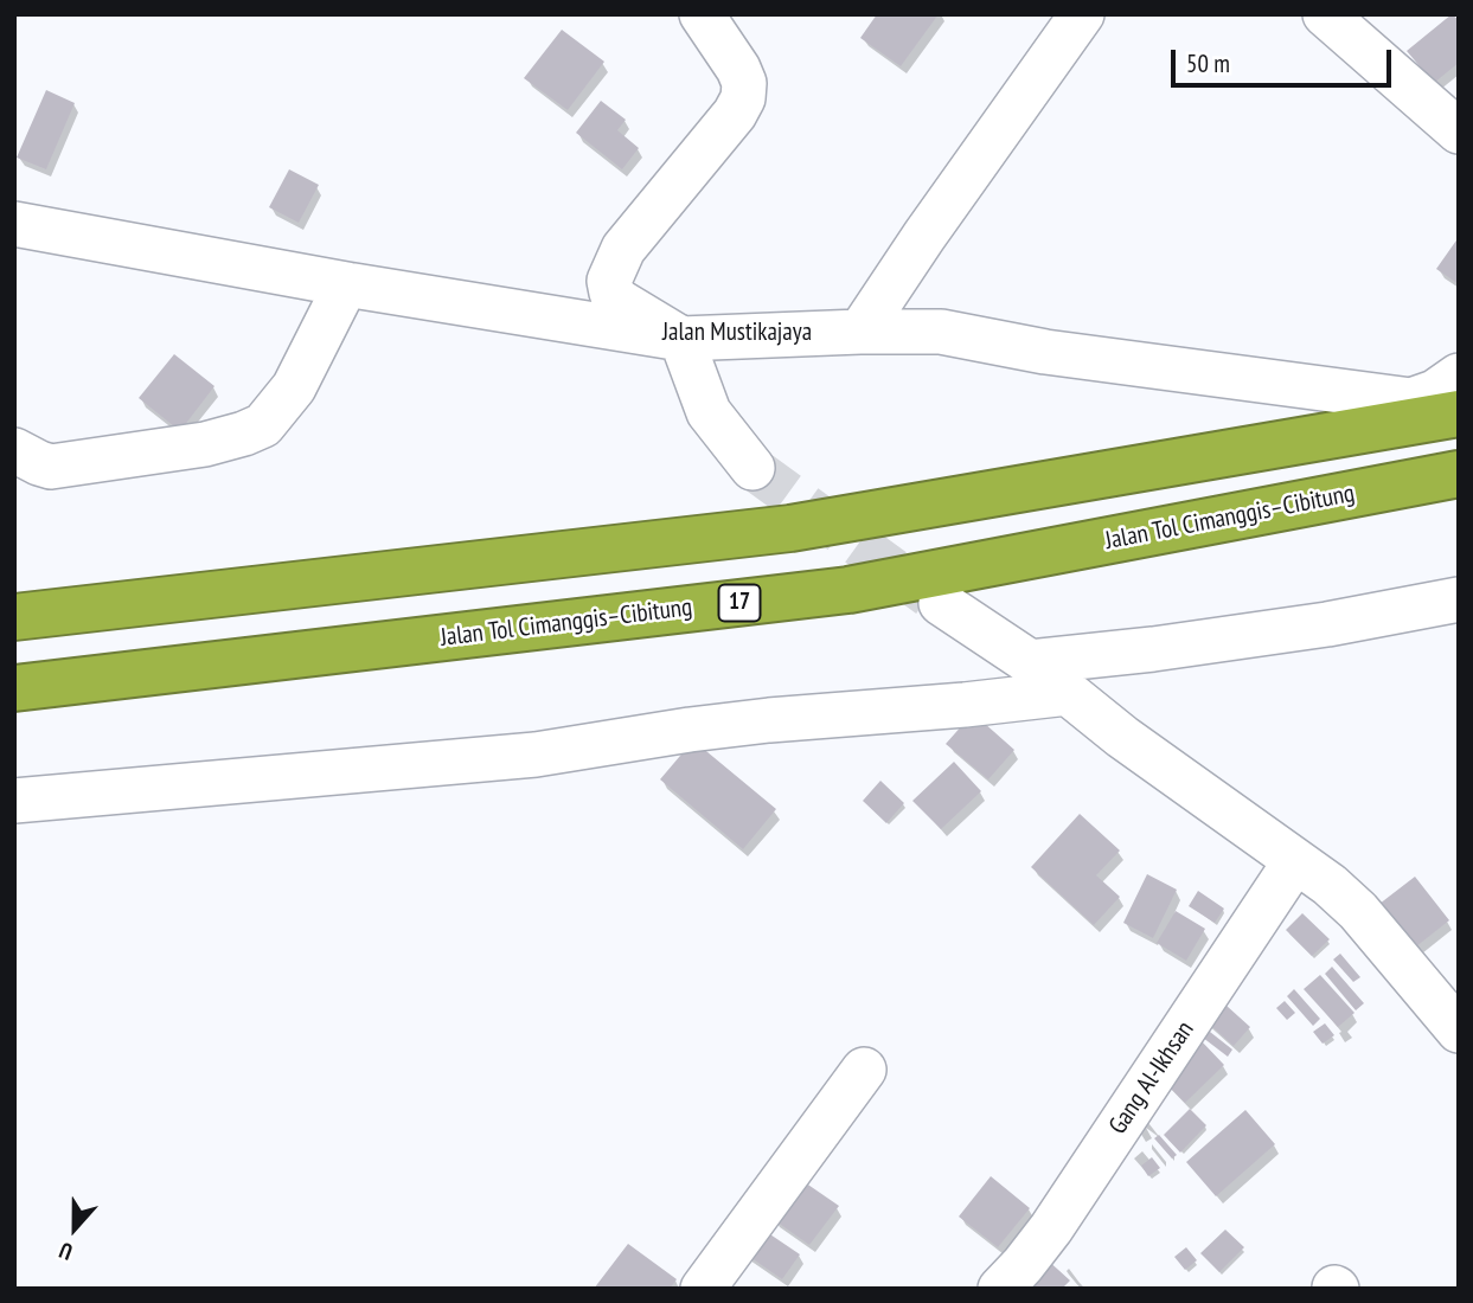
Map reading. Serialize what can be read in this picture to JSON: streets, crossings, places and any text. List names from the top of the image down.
{
  "streets": {
    "highway": ["Jalan Tol Cimanggis–Cibitung", "17"],
    "street": ["Jalan Mustikajaya", "Gang Al-Ikhsan"]
  },
  "scale_bar": "50 m",
  "north": "bottom"
}
